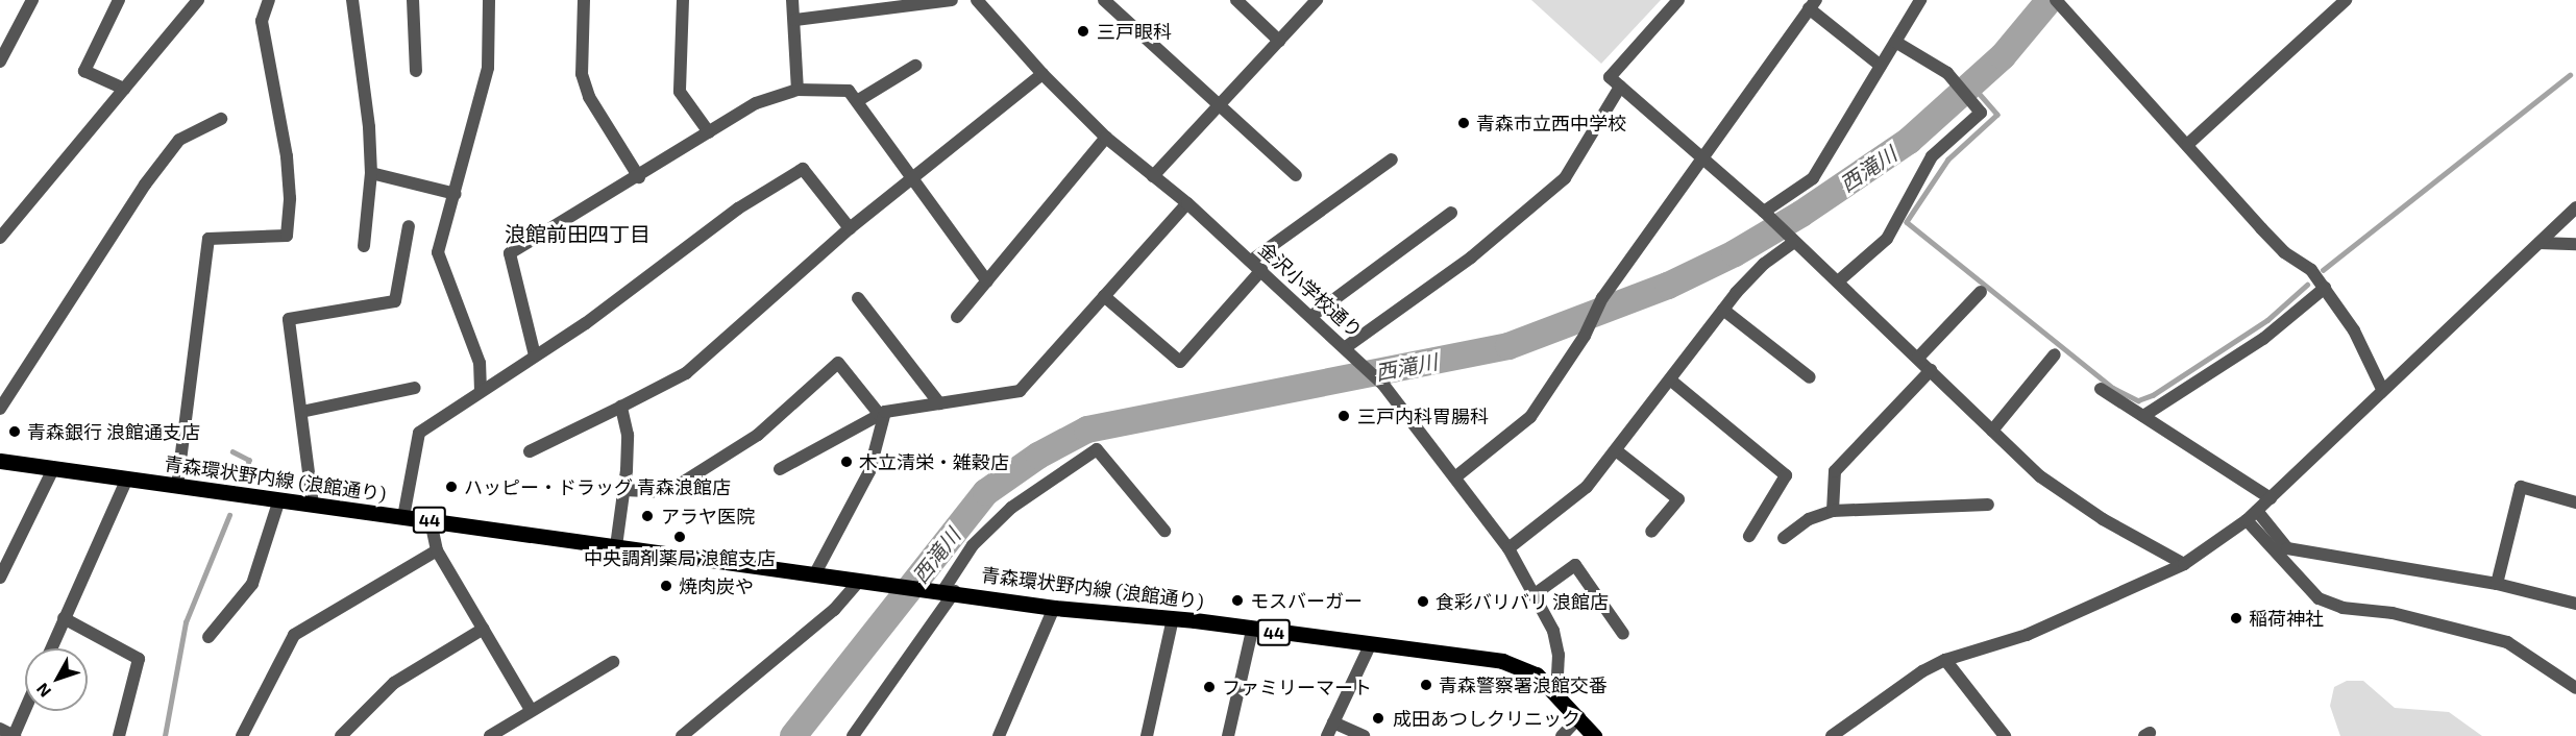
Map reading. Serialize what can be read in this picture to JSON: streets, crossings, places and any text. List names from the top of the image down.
{
  "streets": {
    "main road": ["青森環状野内線 (浪館通り)", "44"],
    "street": ["金沢小学校通り"]
  },
  "crossings": [
    ["金沢小学校通り", "青森環状野内線 (浪館通り)"]
  ],
  "districts": ["浪館前田四丁目"],
  "water": ["西滝川"],
  "places": [
    "三戸眼科",
    "青森市立西中学校",
    "三戸内科胃腸科",
    "青森銀行 浪館通支店",
    "木立清栄・雑穀店",
    "ハッピー・ドラッグ 青森浪館店",
    "アラヤ医院",
    "中央調剤薬局 浪館支店",
    "焼肉炭や",
    "モスバーガー",
    "食彩バリバリ 浪館店",
    "稲荷神社",
    "青森警察署浪館交番",
    "ファミリーマート",
    "成田あつしクリニック"
  ],
  "north": "bottom left"
}
